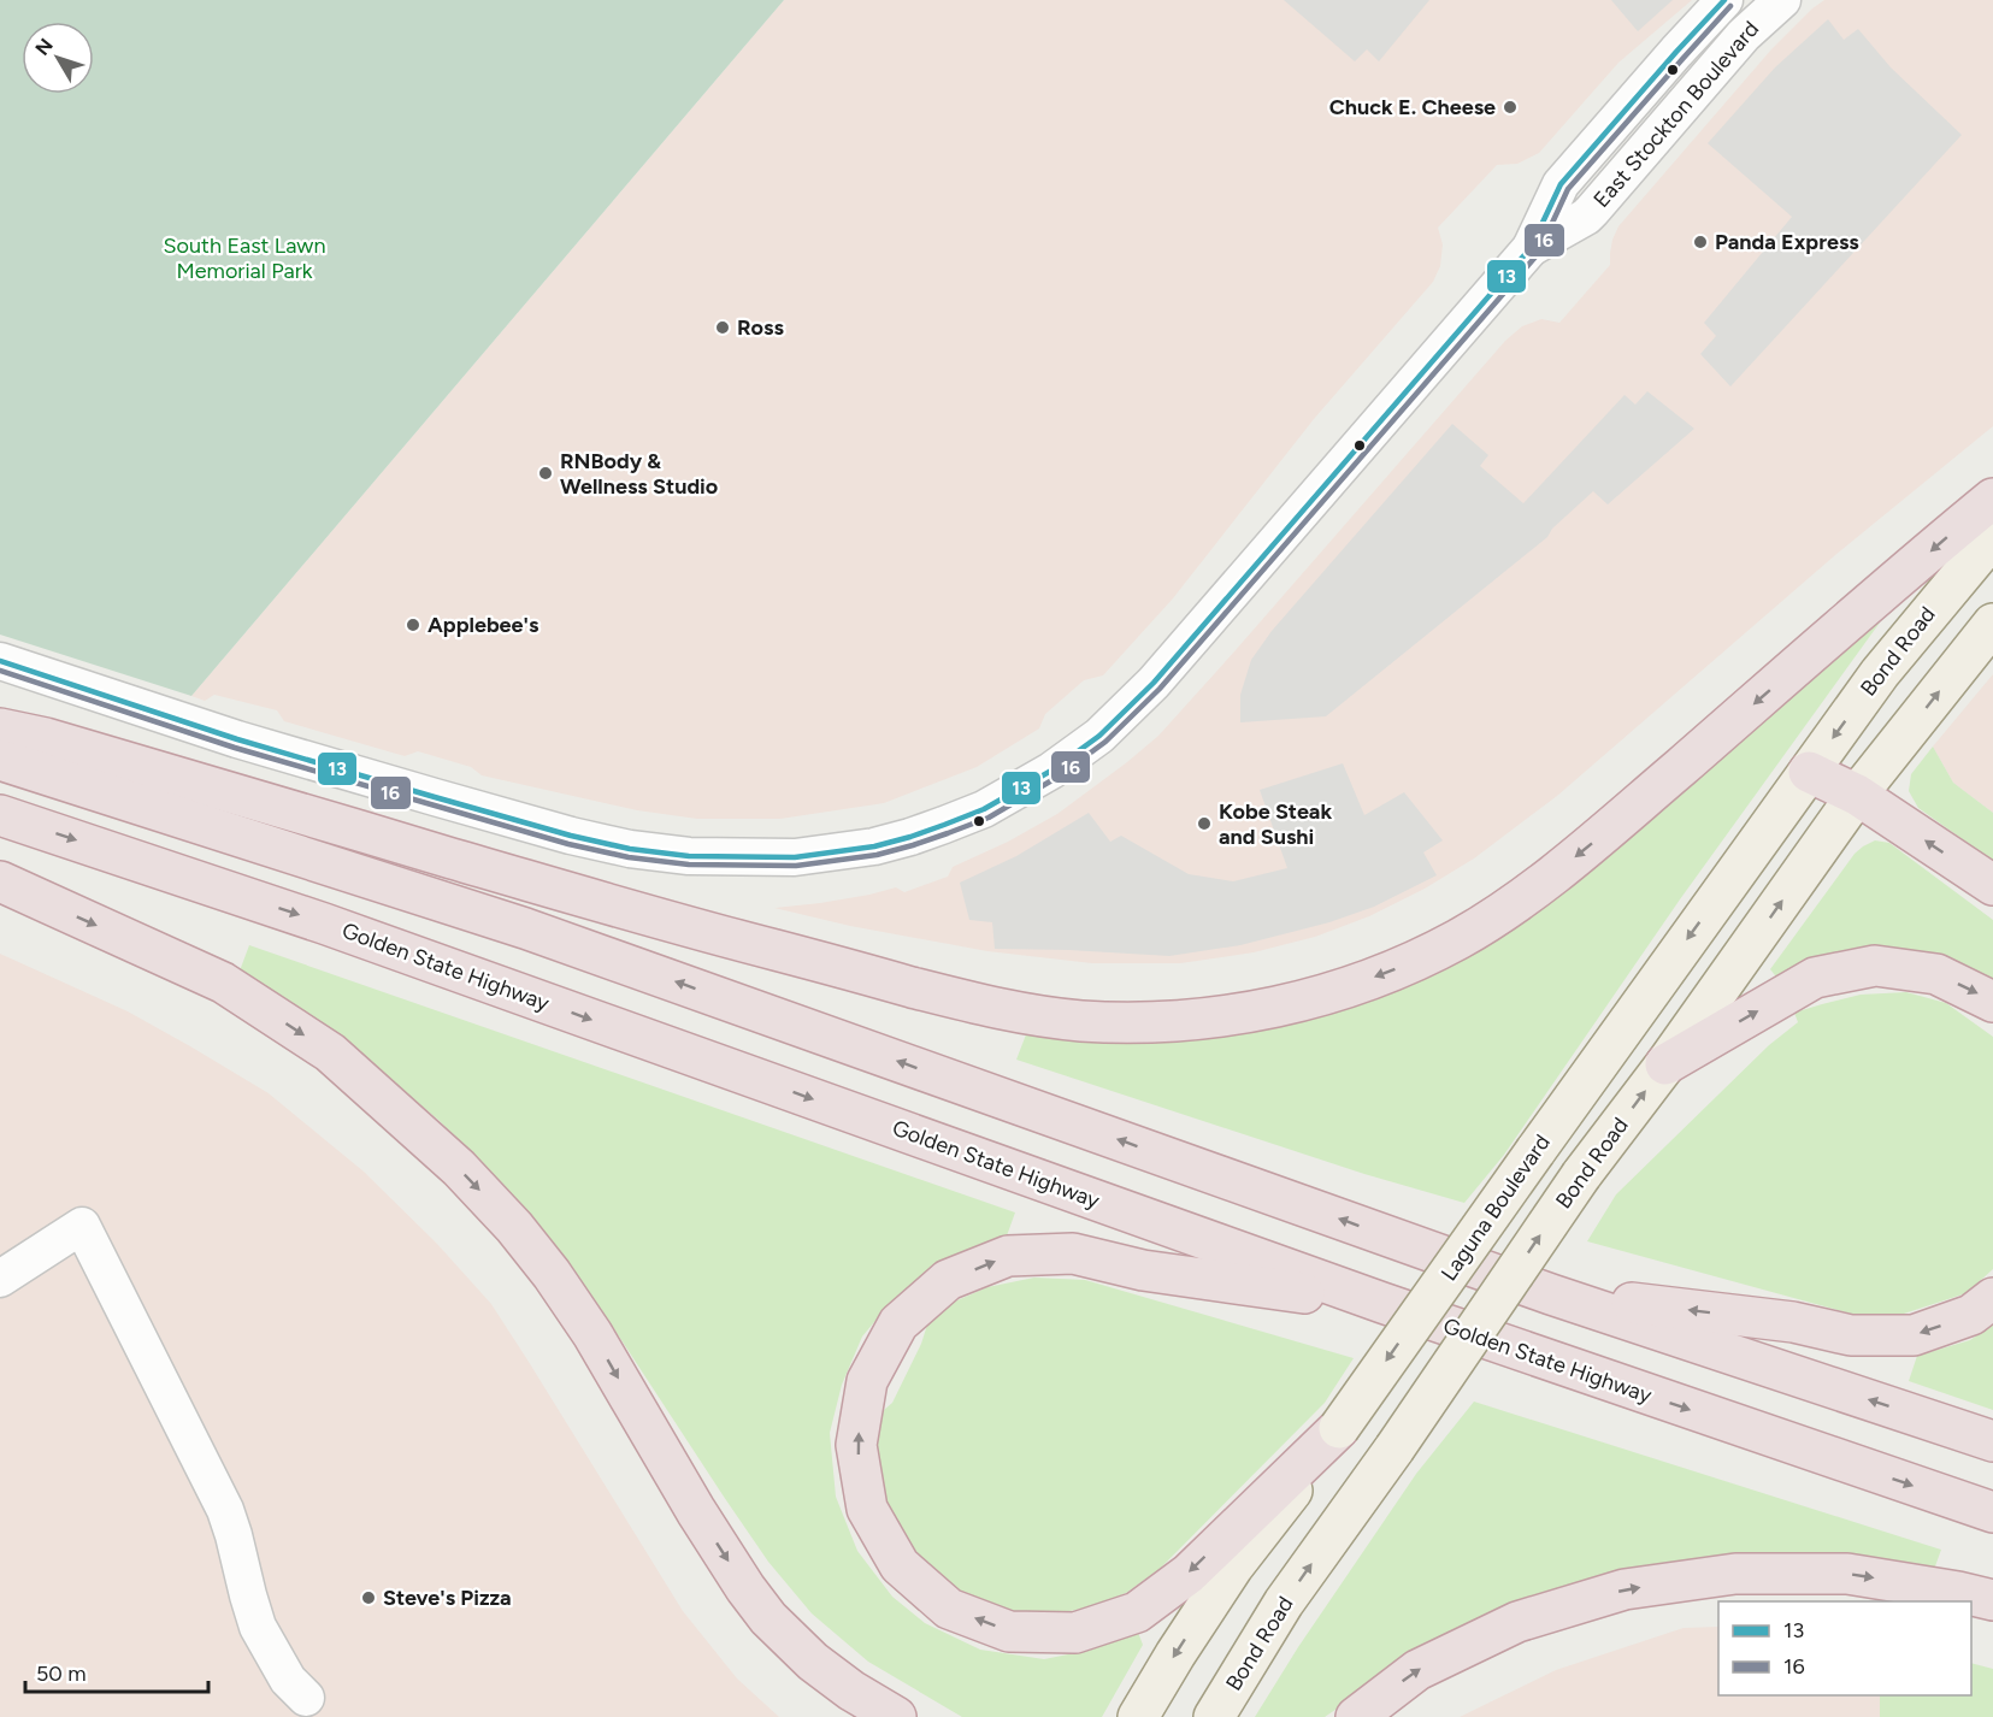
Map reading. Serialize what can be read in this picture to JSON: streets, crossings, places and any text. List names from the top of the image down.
{
  "streets": {
    "highway": ["Golden State Highway"],
    "main road": ["Bond Road", "Laguna Boulevard"],
    "street": ["East Stockton Boulevard"]
  },
  "crossings": [
    ["Bond Road", "Laguna Boulevard"]
  ],
  "one_way": ["Laguna Boulevard"],
  "parks": ["South East Lawn Memorial Park"],
  "places": [
    "Chuck E. Cheese",
    "Panda Express",
    "Ross",
    "RNBody & Wellness Studio",
    "Applebee's",
    "Kobe Steak and Sushi",
    "Steve's Pizza"
  ],
  "lines": ["transit line 13", "transit line 16"],
  "legend": ["13", "16"],
  "scale_bar": "50 m",
  "north": "top left"
}
